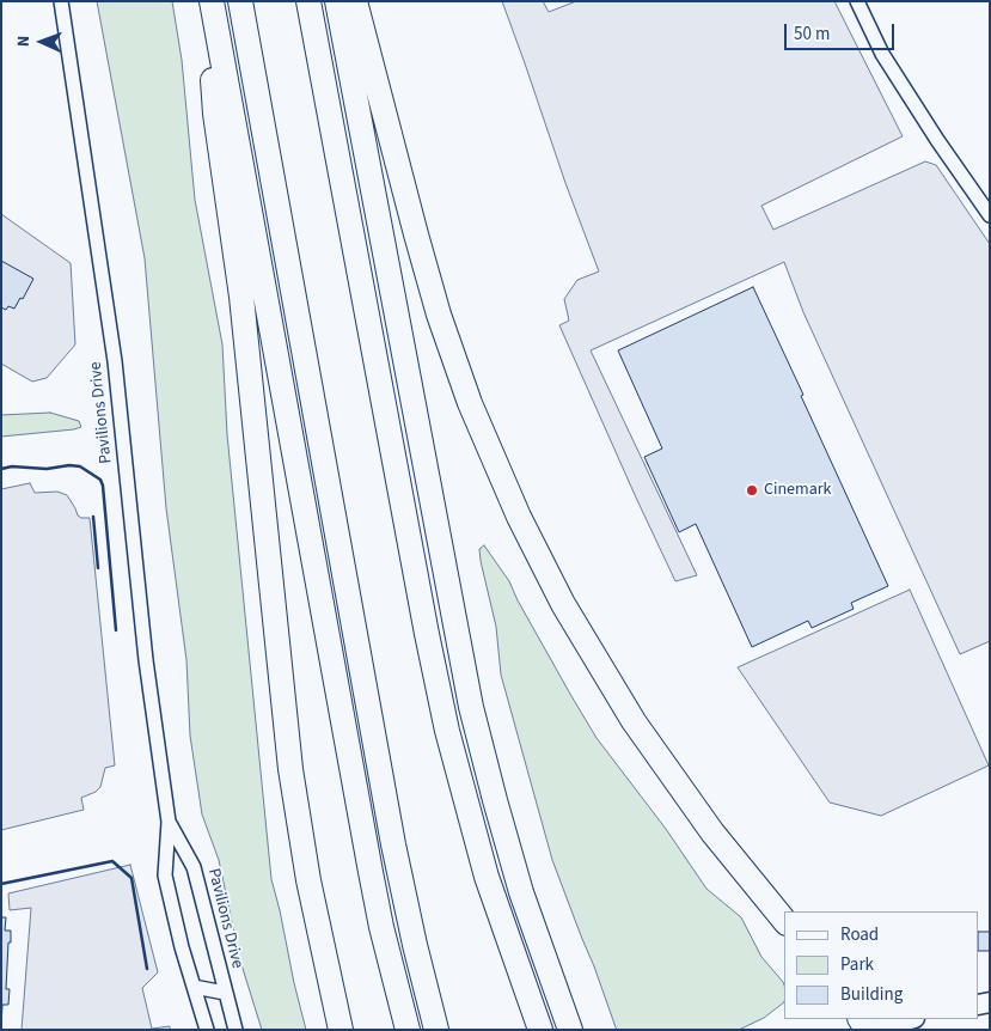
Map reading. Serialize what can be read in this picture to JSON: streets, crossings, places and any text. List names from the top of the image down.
{
  "streets": {
    "street": ["Pavilions Drive"]
  },
  "places": ["Cinemark"],
  "legend": ["Road", "Park", "Building"],
  "scale_bar": "50 m",
  "north": "left"
}
